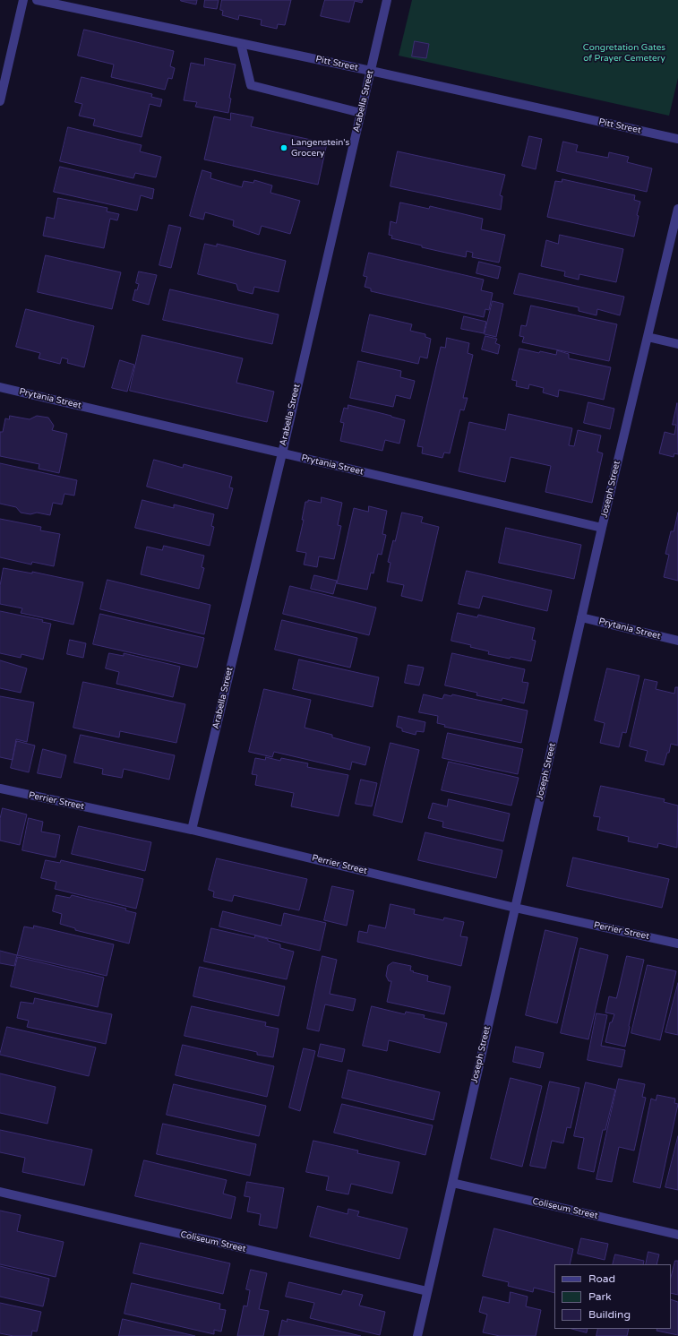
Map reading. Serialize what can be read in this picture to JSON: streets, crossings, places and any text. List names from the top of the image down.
{
  "streets": {
    "street": [
      "Pitt Street",
      "Arabella Street",
      "Prytania Street",
      "Joseph Street",
      "Perrier Street",
      "Coliseum Street"
    ]
  },
  "crossings": [
    ["Pitt Street", "Arabella Street"],
    ["Arabella Street", "Prytania Street"],
    ["Arabella Street", "Perrier Street"],
    ["Prytania Street", "Joseph Street"],
    ["Joseph Street", "Perrier Street"],
    ["Joseph Street", "Coliseum Street"]
  ],
  "parks": ["Congretation Gates of Prayer Cemetery"],
  "places": ["Langenstein's Grocery"],
  "legend": ["Road", "Park", "Building"]
}
